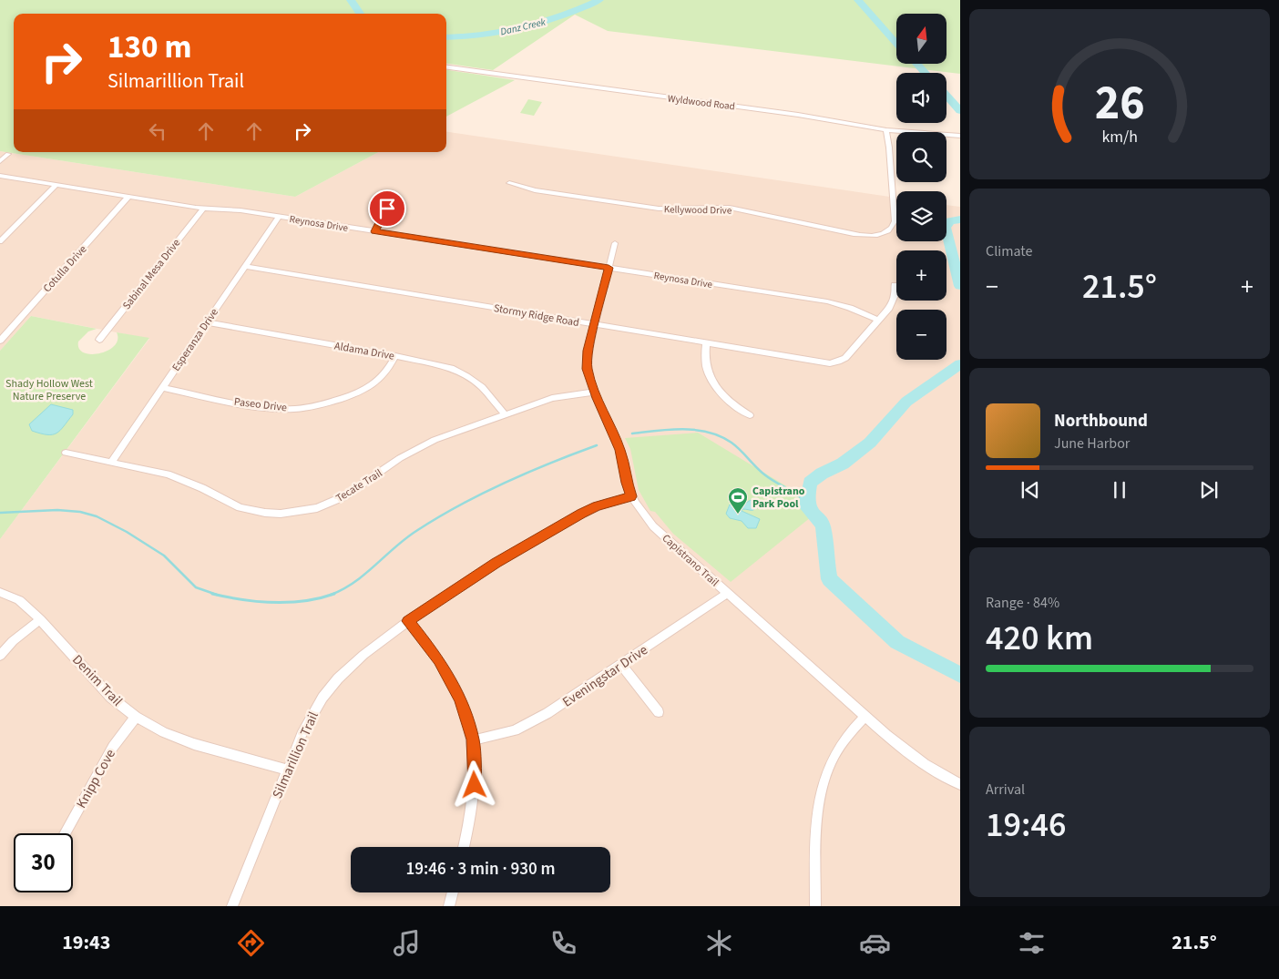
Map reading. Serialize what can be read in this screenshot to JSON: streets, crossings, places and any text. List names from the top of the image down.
{
  "streets": {
    "street": [
      "Wyldwood Road",
      "Kellywood Drive",
      "Reynosa Drive",
      "Cotulla Drive",
      "Sabinal Mesa Drive",
      "Stormy Ridge Road",
      "Esperanza Drive",
      "Aldama Drive",
      "Paseo Drive",
      "Tecate Trail",
      "Capistrano Trail",
      "Eveningstar Drive",
      "Denim Trail",
      "Silmarillion Trail",
      "Knipp Cove"
    ]
  },
  "crossings": [
    ["Wyldwood Road", "Kellywood Drive"],
    ["Reynosa Drive", "Cotulla Drive"],
    ["Reynosa Drive", "Sabinal Mesa Drive"],
    ["Reynosa Drive", "Stormy Ridge Road"],
    ["Reynosa Drive", "Esperanza Drive"],
    ["Reynosa Drive", "Capistrano Trail"],
    ["Stormy Ridge Road", "Esperanza Drive"],
    ["Stormy Ridge Road", "Capistrano Trail"],
    ["Esperanza Drive", "Aldama Drive"],
    ["Esperanza Drive", "Paseo Drive"],
    ["Esperanza Drive", "Tecate Trail"],
    ["Aldama Drive", "Paseo Drive"],
    ["Aldama Drive", "Tecate Trail"],
    ["Tecate Trail", "Capistrano Trail"],
    ["Capistrano Trail", "Eveningstar Drive"],
    ["Capistrano Trail", "Silmarillion Trail"],
    ["Denim Trail", "Silmarillion Trail"],
    ["Denim Trail", "Knipp Cove"]
  ],
  "water": ["Danz Creek"],
  "parks": ["Shady Hollow West Nature Preserve"],
  "places": {
    "sports": ["Capistrano Park Pool"]
  },
  "north": "top",
  "page": {
    "map_buttons": ["+", "−"],
    "turn": ["130 m", "Silmarillion Trail"],
    "tile": [
      "Climate",
      ["Range · 84%", "420 km"],
      ["Arrival", "19:46"]
    ],
    "heat": ["−", "21.5°", "+"],
    "song": ["Northbound", "June Harbor"],
    "limit": "30",
    "trip": "19:46 · 3 min · 930 m",
    "tabs": ["19:43", "21.5°"],
    "gauge": ["26", "km/h"]
  }
}
